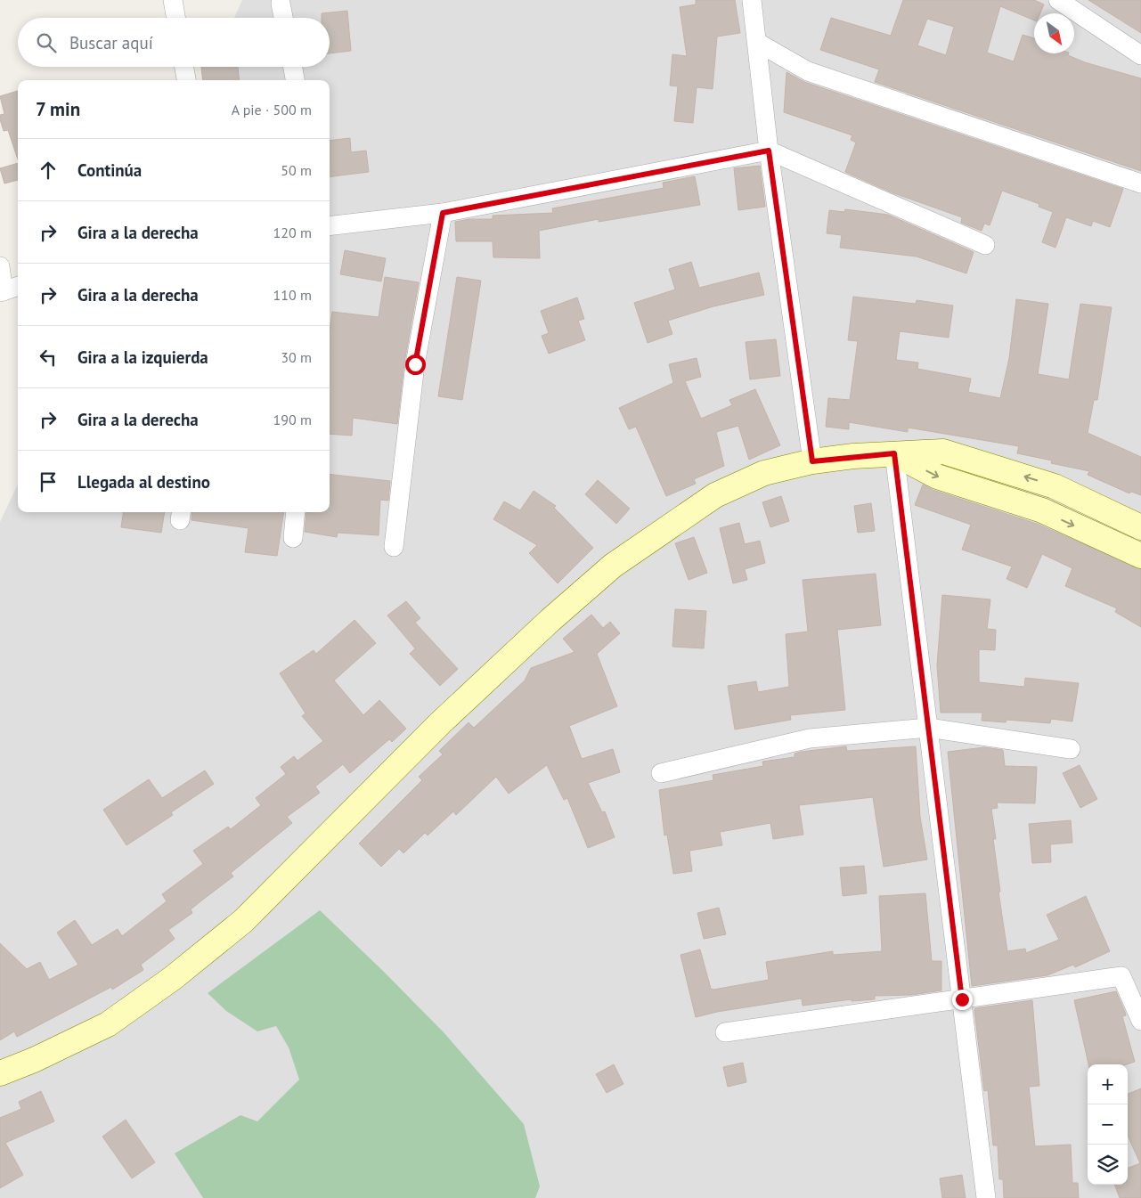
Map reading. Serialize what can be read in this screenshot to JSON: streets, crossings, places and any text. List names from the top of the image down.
{
  "north": "bottom right",
  "page": {
    "search": "Buscar aquí",
    "heading": ["7 min", "A pie · 500 m"],
    "list": [
      ["Continúa", "50 m"],
      ["Gira a la derecha", "120 m"],
      ["Gira a la derecha", "110 m"],
      ["Gira a la izquierda", "30 m"],
      ["Gira a la derecha", "190 m"],
      "Llegada al destino"
    ],
    "map_buttons": ["+", "−"]
  }
}
